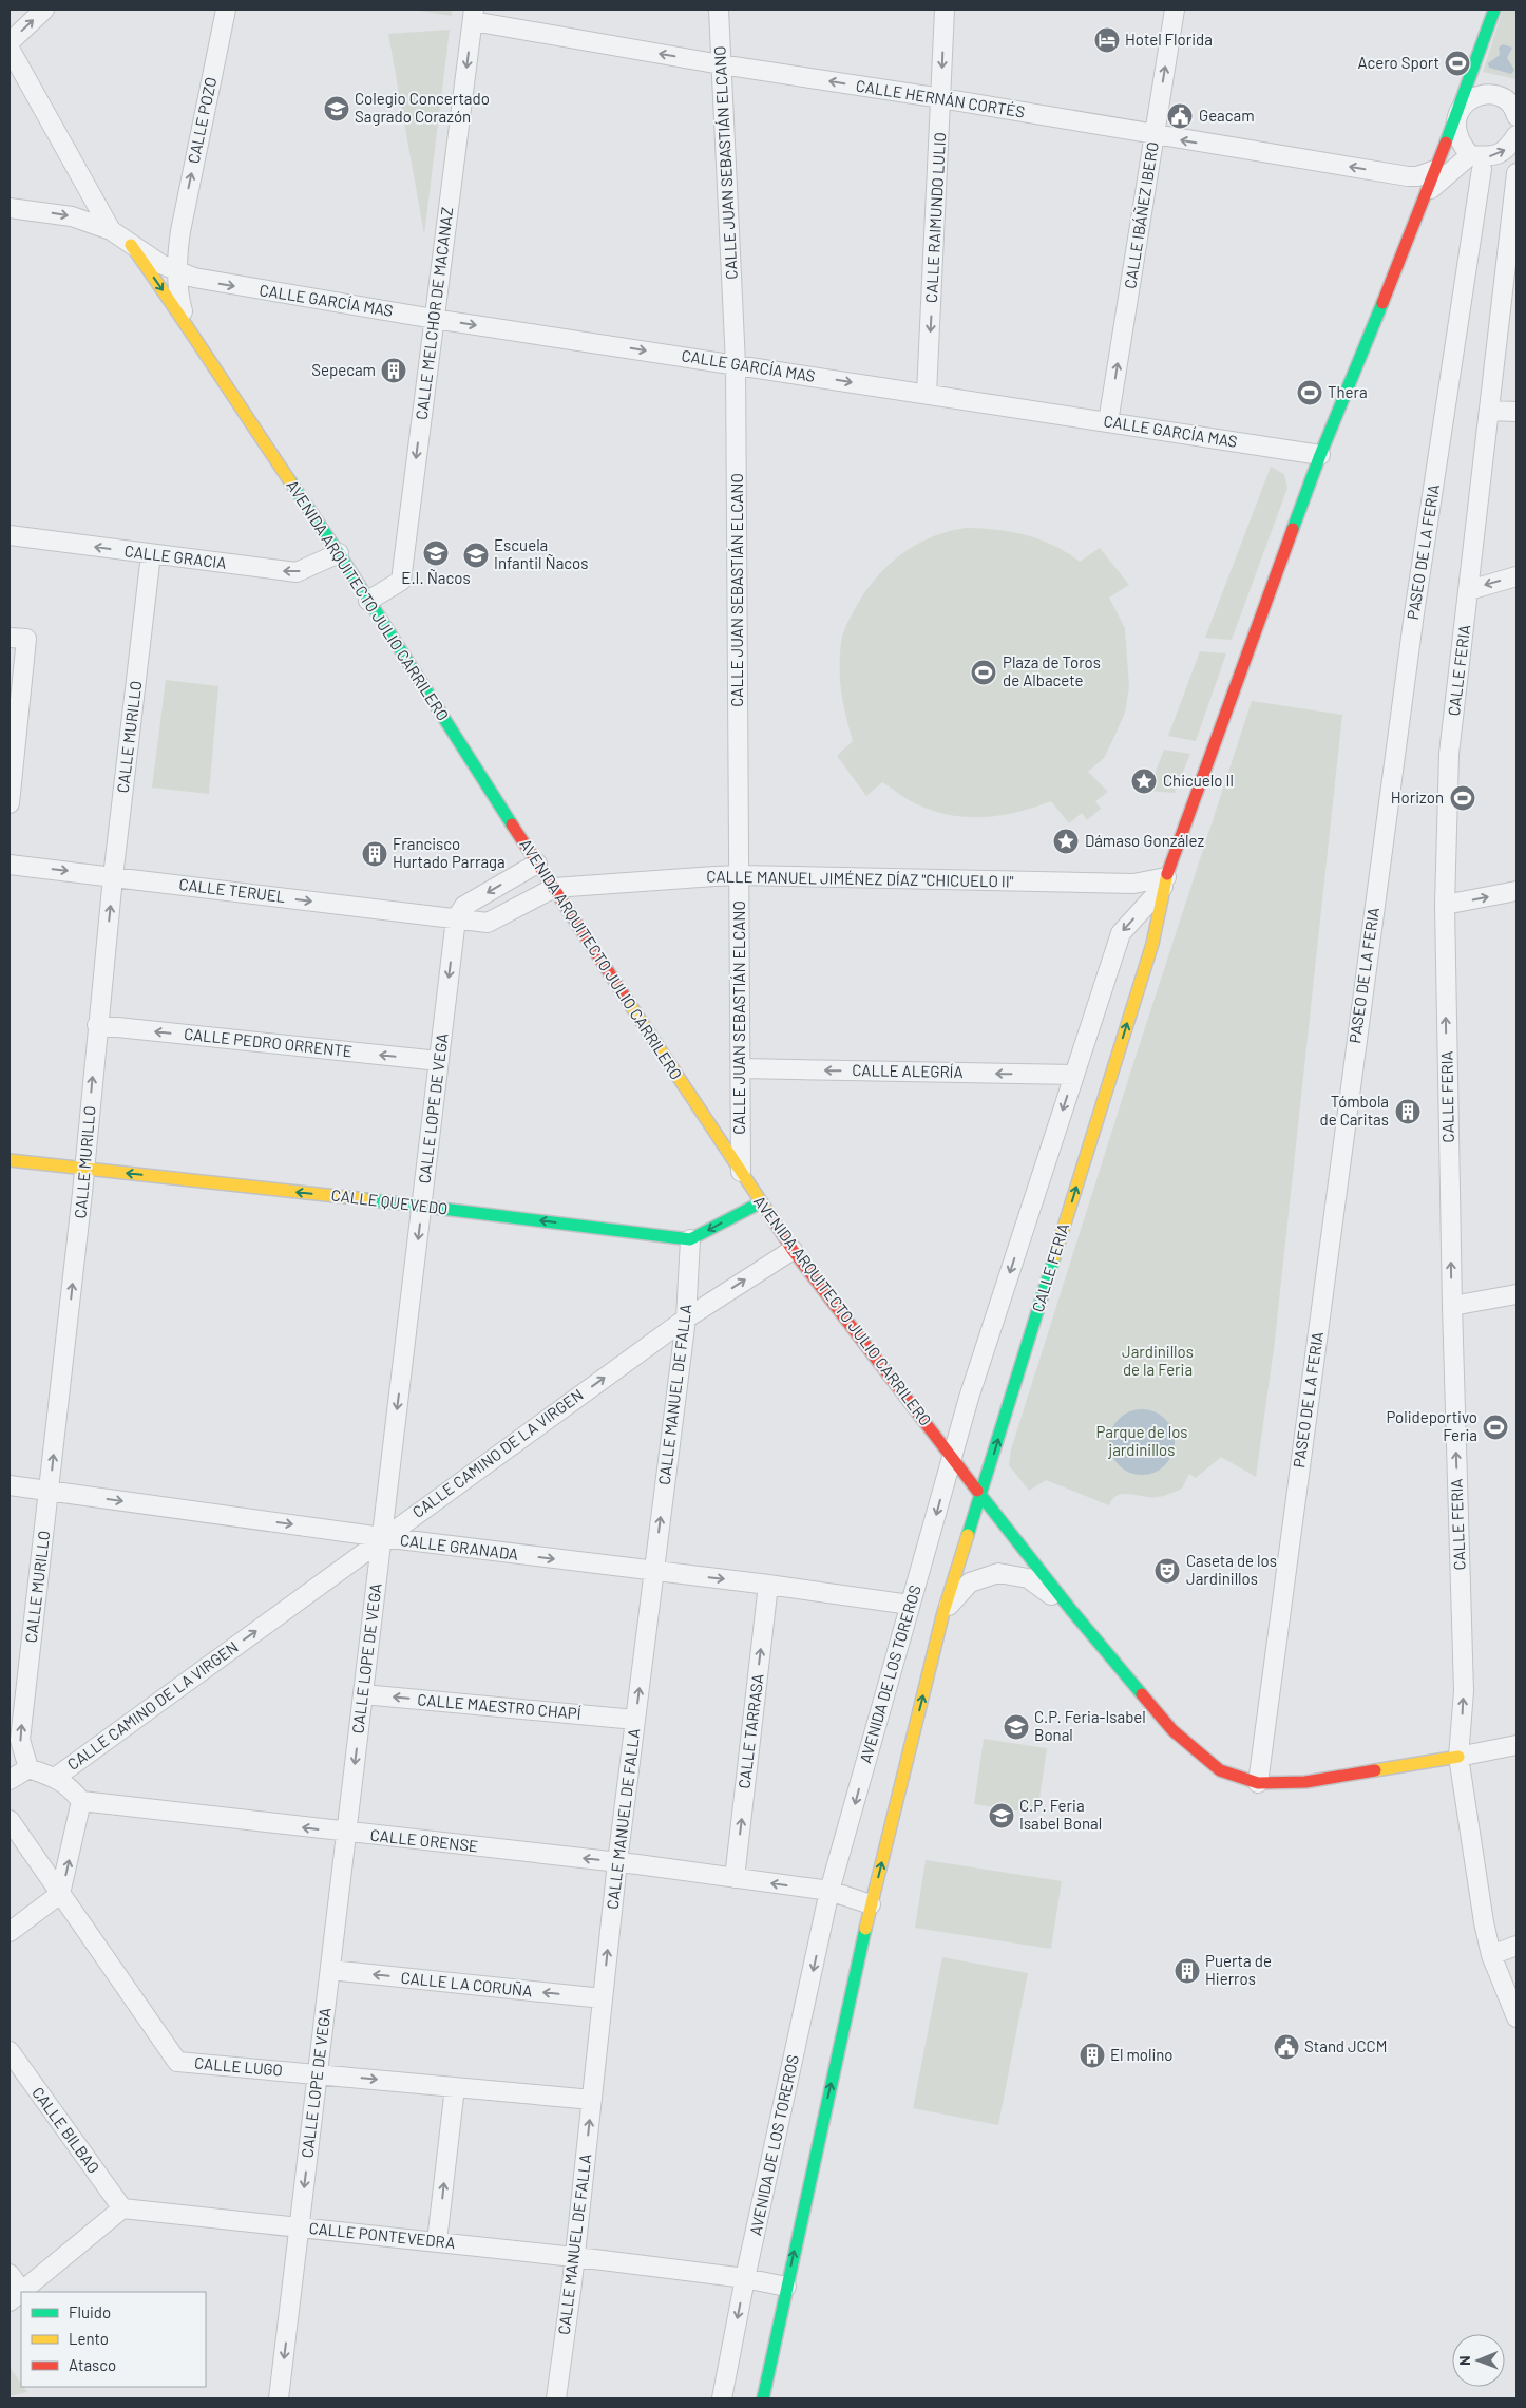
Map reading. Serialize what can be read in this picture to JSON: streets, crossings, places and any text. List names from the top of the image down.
{
  "streets": {
    "street": [
      "CALLE HERNÁN CORTÉS",
      "CALLE POZO",
      "CALLE JUAN SEBASTIÁN ELCANO",
      "CALLE IBÁÑEZ IBERO",
      "CALLE RAIMUNDO LULIO",
      "CALLE GARCÍA MAS",
      "CALLE MELCHOR DE MACANAZ",
      "PASEO DE LA FERIA",
      "CALLE GRACIA",
      "AVENIDA ARQUITECTO JULIO CARRILERO",
      "CALLE FERIA",
      "CALLE MURILLO",
      "CALLE MANUEL JIMÉNEZ DÍAZ \"CHICUELO II\"",
      "CALLE TERUEL",
      "CALLE PEDRO ORRENTE",
      "CALLE ALEGRÍA",
      "CALLE LOPE DE VEGA",
      "CALLE QUEVEDO",
      "CALLE MANUEL DE FALLA",
      "CALLE CAMINO DE LA VIRGEN",
      "CALLE GRANADA",
      "AVENIDA DE LOS TOREROS",
      "CALLE MAESTRO CHAPÍ",
      "CALLE TARRASA",
      "CALLE ORENSE",
      "CALLE LA CORUÑA",
      "CALLE LUGO",
      "CALLE BILBAO",
      "CALLE PONTEVEDRA"
    ]
  },
  "crossings": [
    ["CALLE HERNÁN CORTÉS", "CALLE JUAN SEBASTIÁN ELCANO"],
    ["CALLE HERNÁN CORTÉS", "CALLE IBÁÑEZ IBERO"],
    ["CALLE HERNÁN CORTÉS", "CALLE RAIMUNDO LULIO"],
    ["CALLE HERNÁN CORTÉS", "CALLE MELCHOR DE MACANAZ"],
    ["CALLE HERNÁN CORTÉS", "CALLE FERIA"],
    ["CALLE POZO", "AVENIDA ARQUITECTO JULIO CARRILERO"],
    ["CALLE JUAN SEBASTIÁN ELCANO", "CALLE GARCÍA MAS"],
    ["CALLE JUAN SEBASTIÁN ELCANO", "AVENIDA ARQUITECTO JULIO CARRILERO"],
    ["CALLE JUAN SEBASTIÁN ELCANO", "CALLE MANUEL JIMÉNEZ DÍAZ \"CHICUELO II\""],
    ["CALLE JUAN SEBASTIÁN ELCANO", "CALLE ALEGRÍA"],
    ["CALLE IBÁÑEZ IBERO", "CALLE GARCÍA MAS"],
    ["CALLE RAIMUNDO LULIO", "CALLE GARCÍA MAS"],
    ["CALLE GARCÍA MAS", "CALLE MELCHOR DE MACANAZ"],
    ["CALLE GARCÍA MAS", "AVENIDA ARQUITECTO JULIO CARRILERO"],
    ["CALLE GARCÍA MAS", "CALLE FERIA"],
    ["CALLE MELCHOR DE MACANAZ", "AVENIDA ARQUITECTO JULIO CARRILERO"],
    ["PASEO DE LA FERIA", "AVENIDA ARQUITECTO JULIO CARRILERO"],
    ["CALLE GRACIA", "AVENIDA ARQUITECTO JULIO CARRILERO"],
    ["CALLE GRACIA", "CALLE MURILLO"],
    ["AVENIDA ARQUITECTO JULIO CARRILERO", "CALLE FERIA"],
    ["AVENIDA ARQUITECTO JULIO CARRILERO", "CALLE MANUEL JIMÉNEZ DÍAZ \"CHICUELO II\""],
    ["AVENIDA ARQUITECTO JULIO CARRILERO", "CALLE TERUEL"],
    ["AVENIDA ARQUITECTO JULIO CARRILERO", "CALLE CAMINO DE LA VIRGEN"],
    ["AVENIDA ARQUITECTO JULIO CARRILERO", "AVENIDA DE LOS TOREROS"],
    ["CALLE FERIA", "CALLE MANUEL JIMÉNEZ DÍAZ \"CHICUELO II\""],
    ["CALLE FERIA", "CALLE ALEGRÍA"],
    ["CALLE FERIA", "AVENIDA DE LOS TOREROS"],
    ["CALLE MURILLO", "CALLE TERUEL"],
    ["CALLE MURILLO", "CALLE PEDRO ORRENTE"],
    ["CALLE MURILLO", "CALLE QUEVEDO"],
    ["CALLE MURILLO", "CALLE GRANADA"],
    ["CALLE MANUEL JIMÉNEZ DÍAZ \"CHICUELO II\"", "CALLE TERUEL"],
    ["CALLE TERUEL", "CALLE LOPE DE VEGA"],
    ["CALLE PEDRO ORRENTE", "CALLE LOPE DE VEGA"],
    ["CALLE LOPE DE VEGA", "CALLE QUEVEDO"],
    ["CALLE LOPE DE VEGA", "CALLE CAMINO DE LA VIRGEN"],
    ["CALLE LOPE DE VEGA", "CALLE GRANADA"],
    ["CALLE LOPE DE VEGA", "CALLE MAESTRO CHAPÍ"],
    ["CALLE LOPE DE VEGA", "CALLE ORENSE"],
    ["CALLE LOPE DE VEGA", "CALLE LA CORUÑA"],
    ["CALLE LOPE DE VEGA", "CALLE LUGO"],
    ["CALLE LOPE DE VEGA", "CALLE PONTEVEDRA"],
    ["CALLE QUEVEDO", "CALLE MANUEL DE FALLA"],
    ["CALLE MANUEL DE FALLA", "CALLE CAMINO DE LA VIRGEN"],
    ["CALLE MANUEL DE FALLA", "CALLE GRANADA"],
    ["CALLE MANUEL DE FALLA", "CALLE MAESTRO CHAPÍ"],
    ["CALLE MANUEL DE FALLA", "CALLE ORENSE"],
    ["CALLE MANUEL DE FALLA", "CALLE LA CORUÑA"],
    ["CALLE MANUEL DE FALLA", "CALLE LUGO"],
    ["CALLE MANUEL DE FALLA", "CALLE PONTEVEDRA"],
    ["CALLE CAMINO DE LA VIRGEN", "CALLE GRANADA"],
    ["CALLE GRANADA", "AVENIDA DE LOS TOREROS"],
    ["CALLE GRANADA", "CALLE TARRASA"],
    ["AVENIDA DE LOS TOREROS", "CALLE ORENSE"],
    ["AVENIDA DE LOS TOREROS", "CALLE PONTEVEDRA"],
    ["CALLE TARRASA", "CALLE ORENSE"],
    ["CALLE BILBAO", "CALLE PONTEVEDRA"]
  ],
  "one_way": [
    "CALLE HERNÁN CORTÉS",
    "CALLE POZO",
    "CALLE IBÁÑEZ IBERO",
    "CALLE RAIMUNDO LULIO",
    "CALLE GARCÍA MAS",
    "CALLE MELCHOR DE MACANAZ",
    "CALLE GRACIA",
    "CALLE MURILLO",
    "CALLE TERUEL",
    "CALLE PEDRO ORRENTE",
    "CALLE ALEGRÍA",
    "CALLE LOPE DE VEGA",
    "CALLE QUEVEDO",
    "CALLE MANUEL DE FALLA",
    "CALLE CAMINO DE LA VIRGEN",
    "CALLE GRANADA",
    "CALLE MAESTRO CHAPÍ",
    "CALLE ORENSE",
    "CALLE LA CORUÑA"
  ],
  "parks": ["Jardinillos de la Feria", "Parque de los jardinillos"],
  "places": {
    "hotel": ["Hotel Florida"],
    "sports": [
      "Acero Sport",
      "Thera",
      "Plaza de Toros de Albacete",
      "Horizon",
      "Polideportivo Feria"
    ],
    "school or university": [
      "Colegio Concertado Sagrado Corazón",
      "E.I. Ñacos",
      "Escuela Infantil Ñacos",
      "C.P. Feria-Isabel Bonal",
      "C.P. Feria Isabel Bonal"
    ],
    "public building": ["Geacam", "Stand JCCM"],
    "building": [
      "Sepecam",
      "Francisco Hurtado Parraga",
      "Tómbola de Caritas",
      "Puerta de Hierros",
      "El molino"
    ],
    "place": ["Chicuelo II", "Dámaso González"],
    "theatre": ["Caseta de los Jardinillos"]
  },
  "legend": ["Fluido", "Lento", "Atasco"],
  "north": "left"
}
